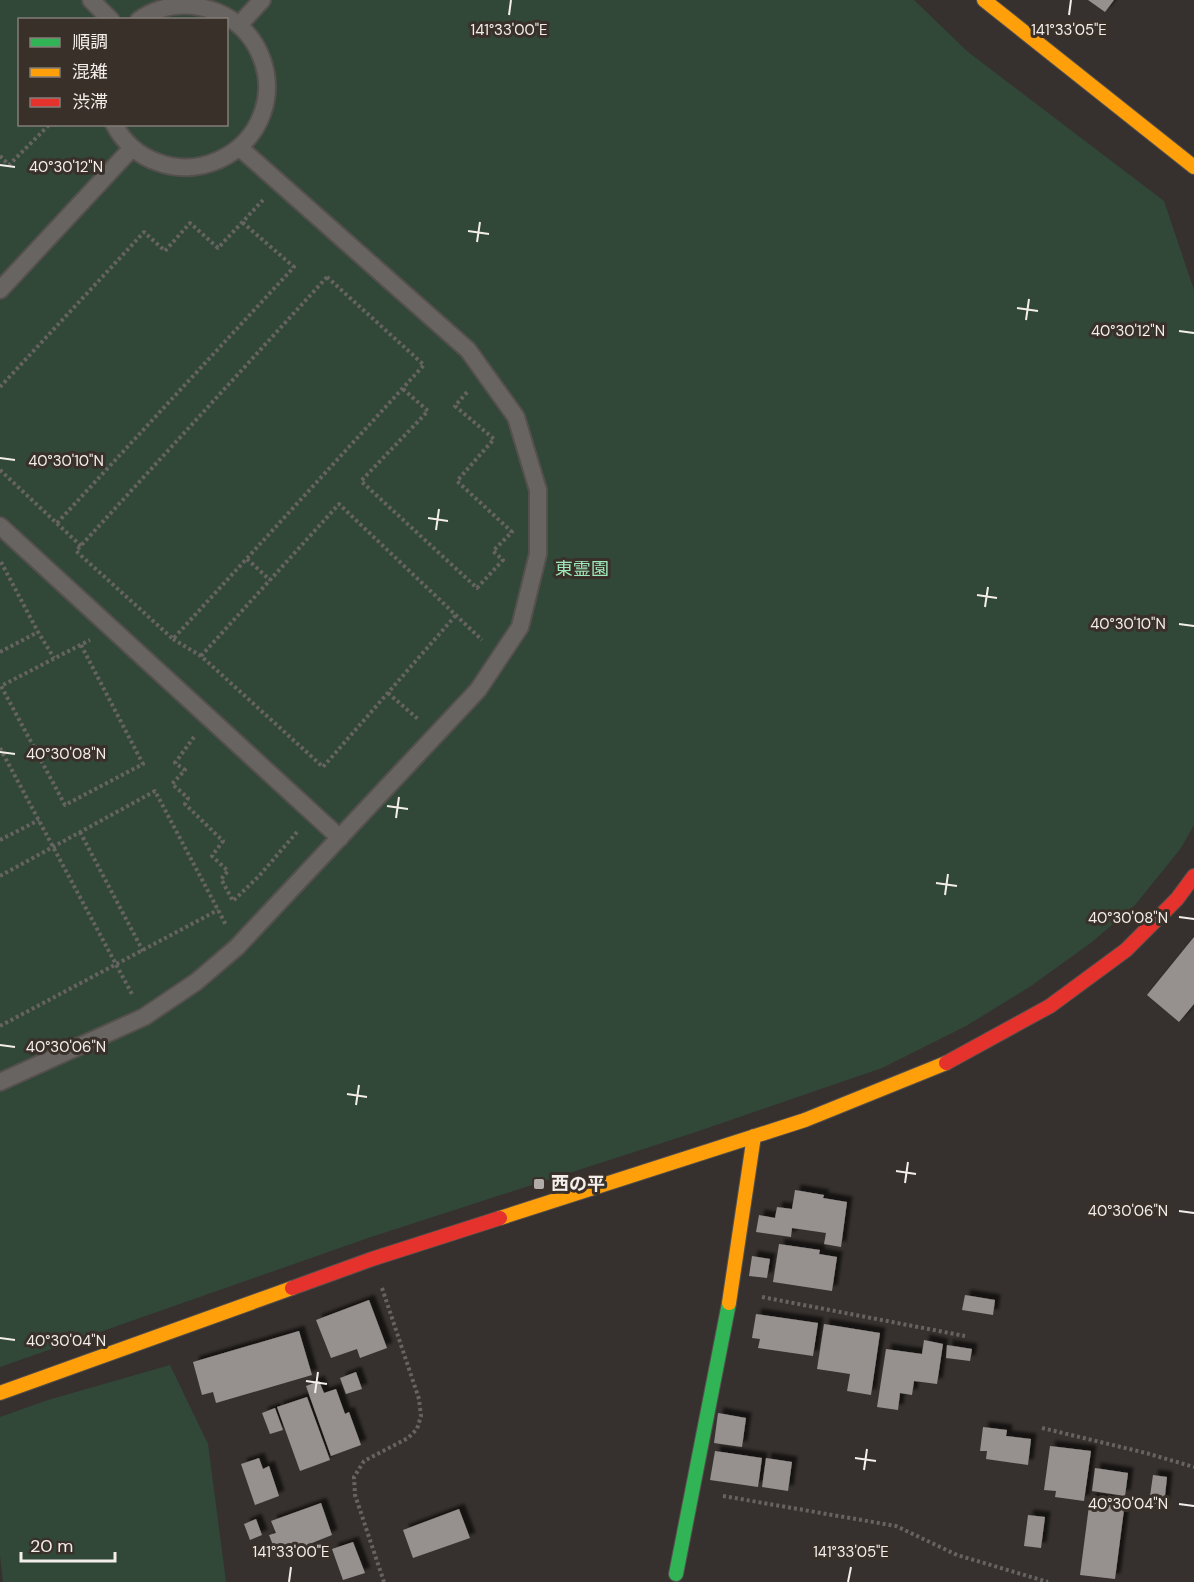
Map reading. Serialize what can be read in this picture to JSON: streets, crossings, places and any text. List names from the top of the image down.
{
  "parks": ["東霊園"],
  "places": {
    "transit": ["西の平"]
  },
  "legend": ["順調", "混雑", "渋滞"],
  "scale_bar": "20 m",
  "coordinates": [
    "141°33'00\"E",
    "141°33'05\"E",
    "40°30'12\"N",
    "40°30'10\"N",
    "40°30'08\"N",
    "40°30'06\"N",
    "40°30'04\"N"
  ]
}
